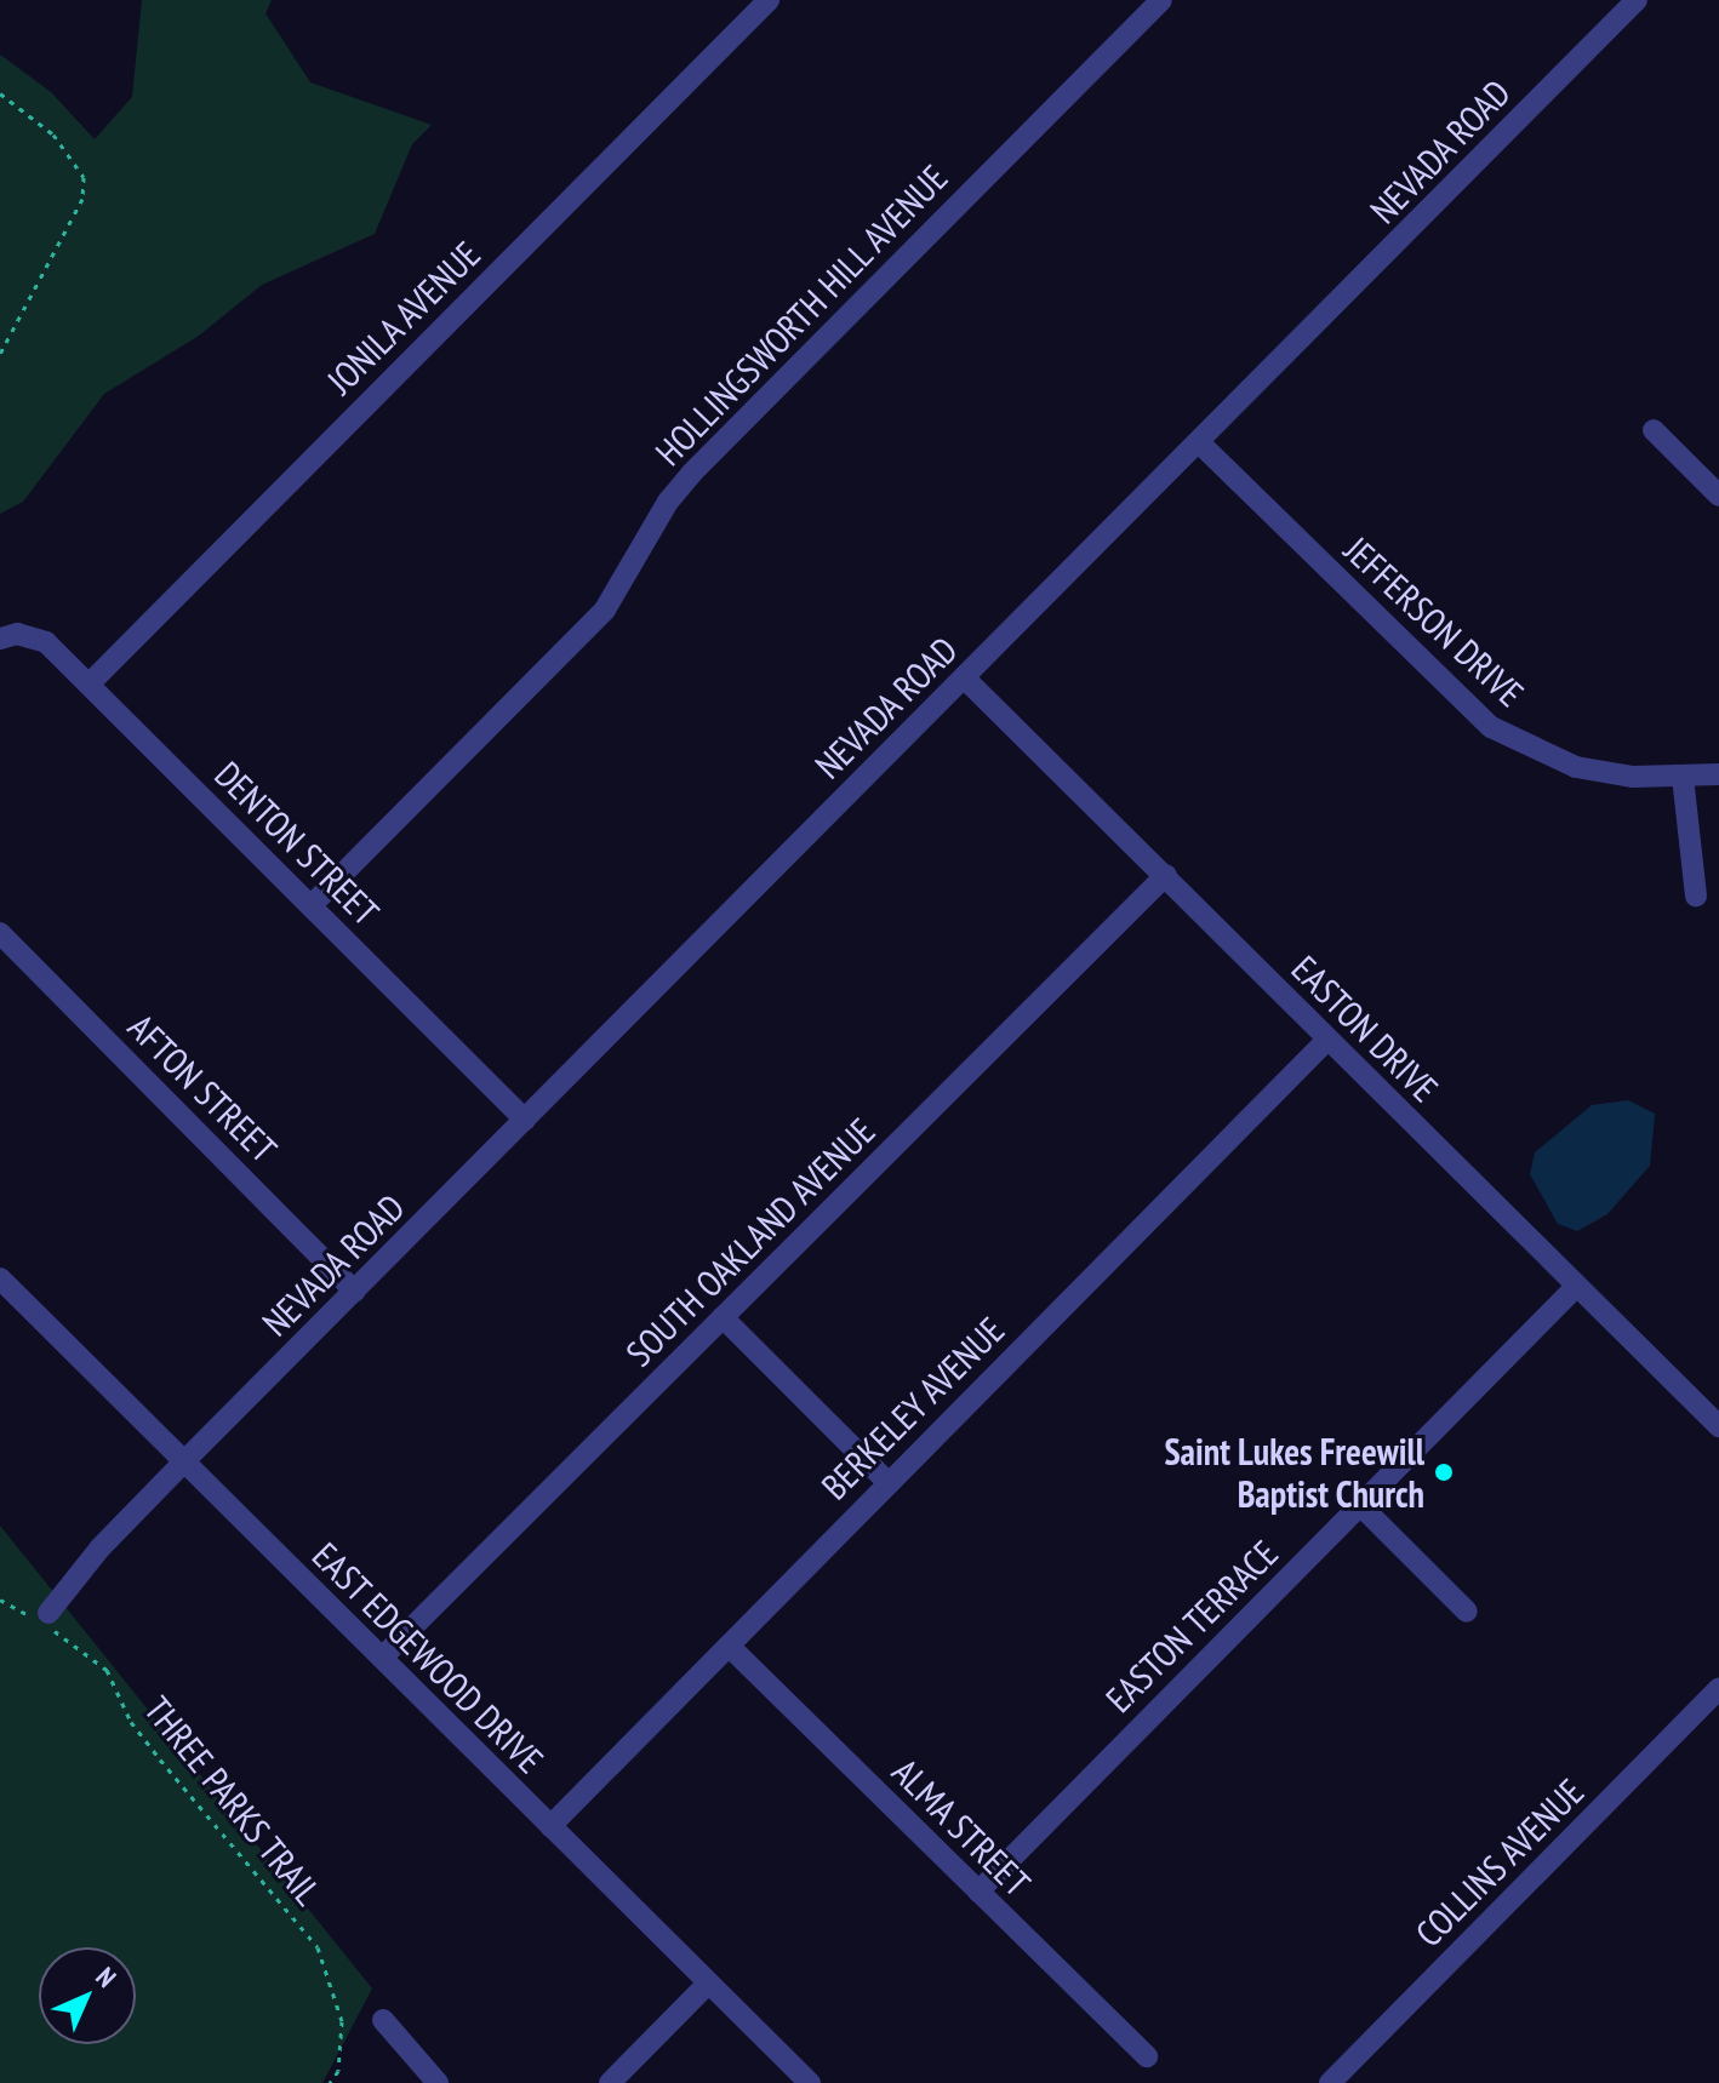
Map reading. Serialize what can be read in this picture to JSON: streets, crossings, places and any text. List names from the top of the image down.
{
  "streets": {
    "street": [
      "NEVADA ROAD",
      "HOLLINGSWORTH HILL AVENUE",
      "JONILA AVENUE",
      "JEFFERSON DRIVE",
      "DENTON STREET",
      "EASTON DRIVE",
      "AFTON STREET",
      "SOUTH OAKLAND AVENUE",
      "BERKELEY AVENUE",
      "EASTON TERRACE",
      "EAST EDGEWOOD DRIVE",
      "ALMA STREET",
      "COLLINS AVENUE"
    ],
    "path": ["THREE PARKS TRAIL"]
  },
  "crossings": [
    ["NEVADA ROAD", "JEFFERSON DRIVE"],
    ["NEVADA ROAD", "DENTON STREET"],
    ["NEVADA ROAD", "EASTON DRIVE"],
    ["NEVADA ROAD", "AFTON STREET"],
    ["NEVADA ROAD", "EAST EDGEWOOD DRIVE"],
    ["NEVADA ROAD", "THREE PARKS TRAIL"],
    ["HOLLINGSWORTH HILL AVENUE", "DENTON STREET"],
    ["JONILA AVENUE", "DENTON STREET"],
    ["EASTON DRIVE", "SOUTH OAKLAND AVENUE"],
    ["EASTON DRIVE", "BERKELEY AVENUE"],
    ["EASTON DRIVE", "EASTON TERRACE"],
    ["SOUTH OAKLAND AVENUE", "EAST EDGEWOOD DRIVE"],
    ["BERKELEY AVENUE", "EAST EDGEWOOD DRIVE"],
    ["BERKELEY AVENUE", "ALMA STREET"],
    ["EASTON TERRACE", "ALMA STREET"]
  ],
  "places": ["Saint Lukes Freewill Baptist Church"],
  "north": "top right"
}
